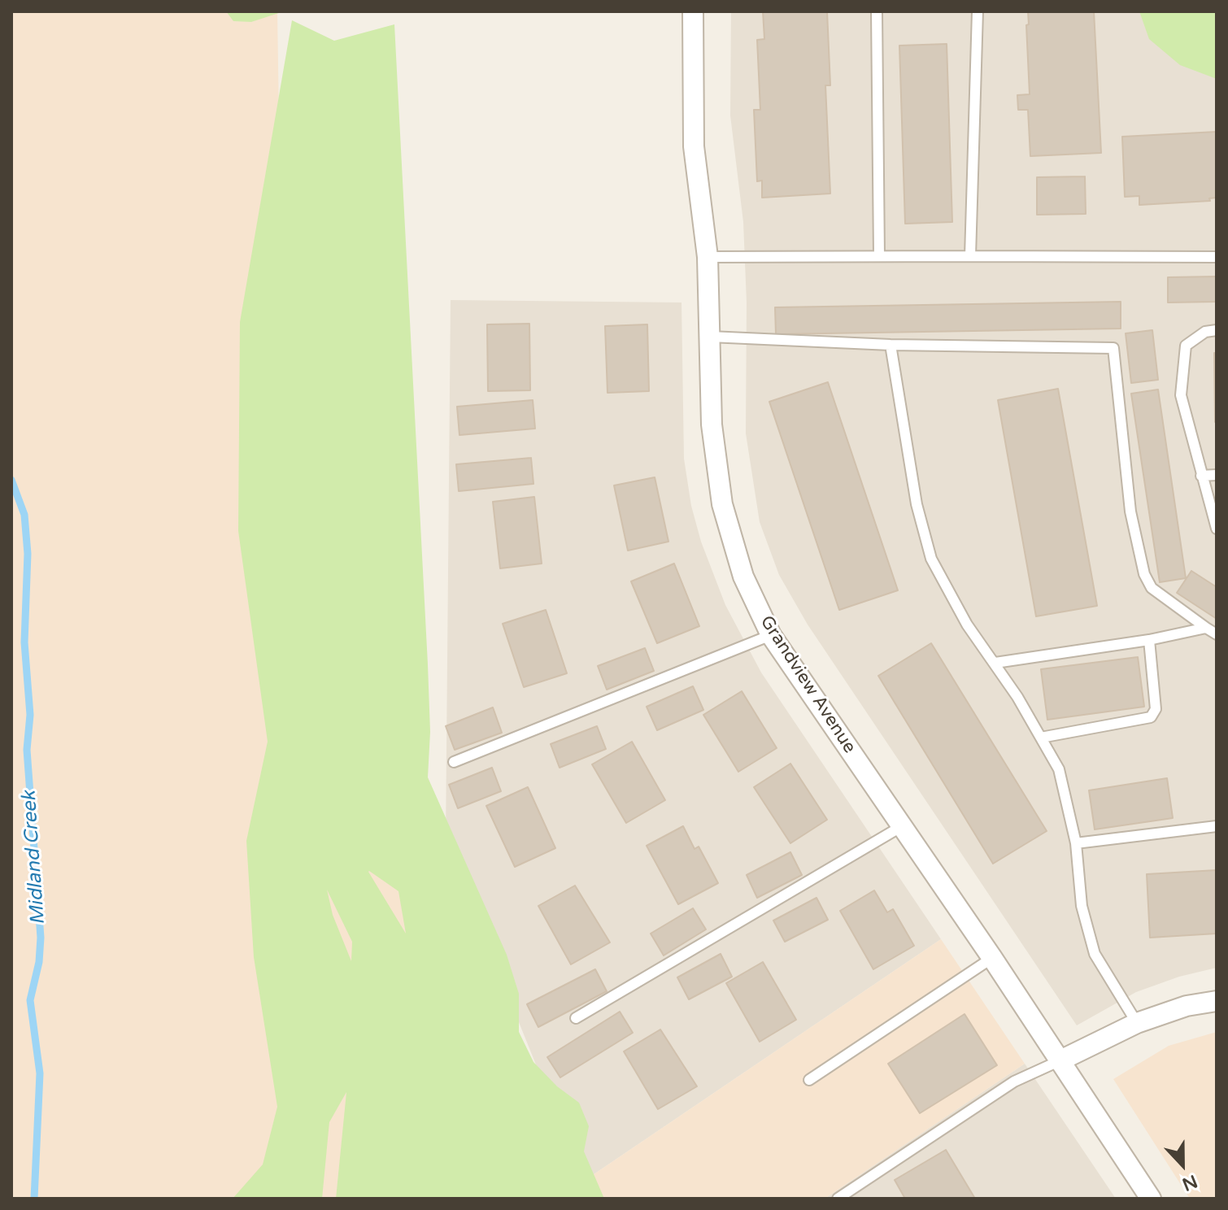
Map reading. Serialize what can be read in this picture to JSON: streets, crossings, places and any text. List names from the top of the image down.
{
  "streets": {
    "street": ["Grandview Avenue"]
  },
  "water": ["Midland Creek"],
  "north": "bottom"
}
